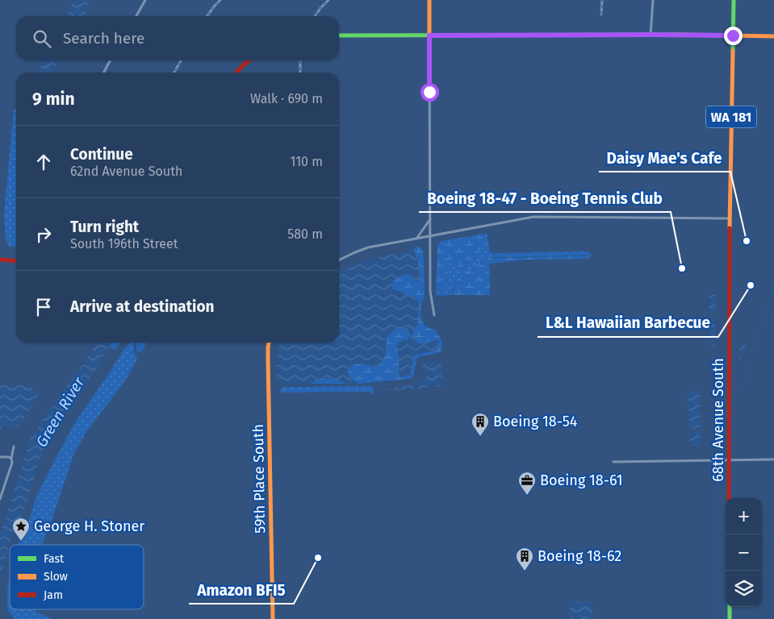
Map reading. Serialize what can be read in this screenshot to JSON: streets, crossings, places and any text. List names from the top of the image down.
{
  "streets": {
    "main road": ["WA 181", "68th Avenue South", "59th Place South"]
  },
  "water": ["Green River"],
  "places": {
    "other": [
      "Daisy Mae's Cafe",
      "Boeing 18-47 - Boeing Tennis Club",
      "L&L Hawaiian Barbecue",
      "Amazon BFI5"
    ],
    "building": ["Boeing 18-54", "Boeing 18-62"],
    "office": ["Boeing 18-61"],
    "place": ["George H. Stoner"]
  },
  "legend": ["Fast", "Slow", "Jam"],
  "page": {
    "search": "Search here",
    "heading": ["9 min", "Walk · 690 m"],
    "list": [
      ["Continue", "62nd Avenue South", "110 m"],
      ["Turn right", "South 196th Street", "580 m"],
      "Arrive at destination"
    ],
    "map_buttons": ["+", "−"]
  }
}
